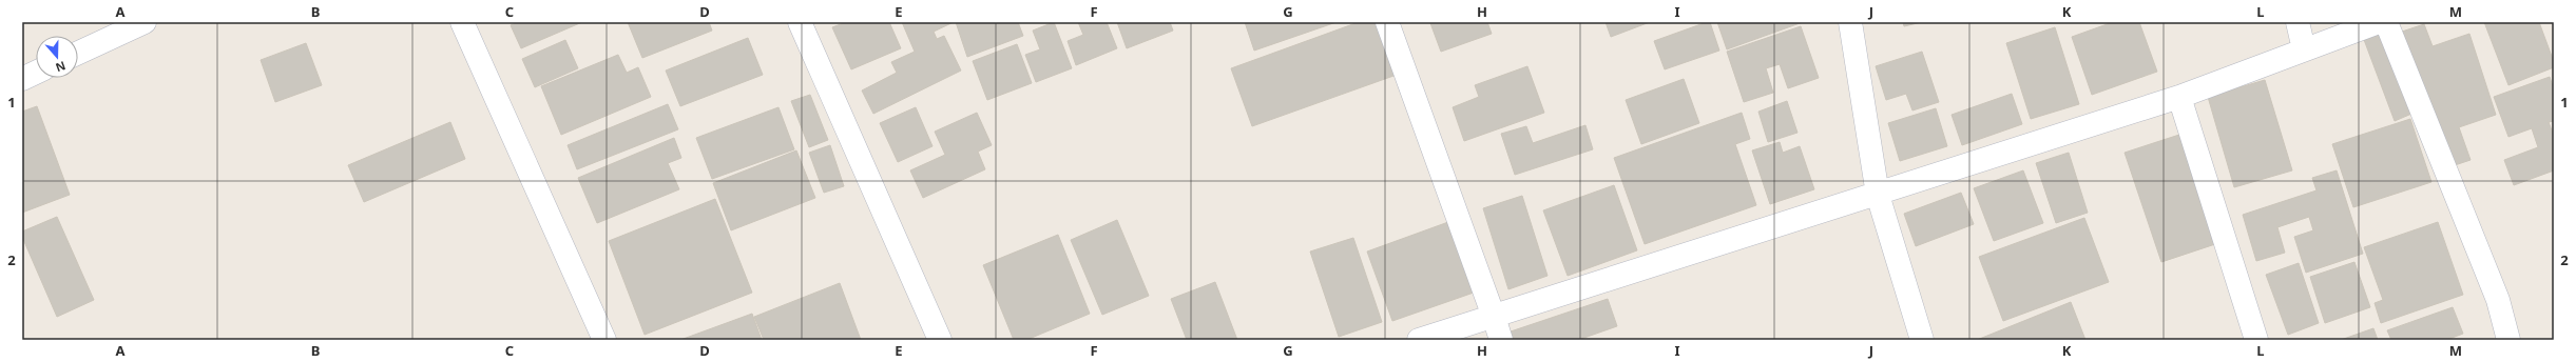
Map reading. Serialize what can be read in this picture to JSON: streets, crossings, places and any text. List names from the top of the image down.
{
  "north": "bottom",
  "grid": {
    "columns": [
      "A",
      "B",
      "C",
      "D",
      "E",
      "F",
      "G",
      "H",
      "I",
      "J",
      "K",
      "L",
      "M"
    ],
    "rows": ["1", "2"]
  }
}
